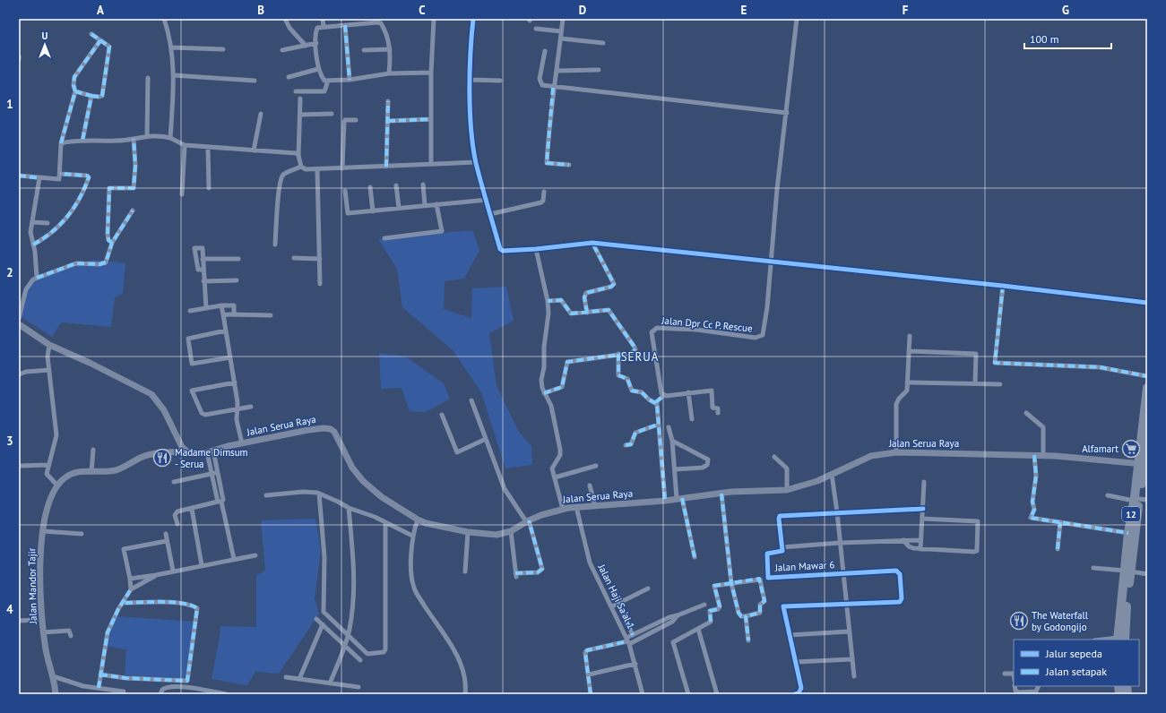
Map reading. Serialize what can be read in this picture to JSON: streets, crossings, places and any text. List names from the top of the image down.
{
  "streets": {
    "highway": ["12"],
    "main road": ["Jalan Serua Raya", "Jalan Mandor Tajir"],
    "street": ["Jalan Dpr Cc P. Rescue", "Jalan Mawar 6", "Jalan Haji Sa'al 1"]
  },
  "crossings": [
    ["Jalan Serua Raya", "12"],
    ["Jalan Serua Raya", "Jalan Mandor Tajir"],
    ["Jalan Serua Raya", "Jalan Haji Sa'al 1"]
  ],
  "districts": ["SERUA"],
  "places": {
    "supermarket": ["Alfamart"],
    "restaurant": ["Madame Dimsum - Serua", "The Waterfall by Godongijo"]
  },
  "legend": ["Jalur sepeda", "Jalan setapak"],
  "scale_bar": "100 m",
  "north": "top",
  "grid": {
    "columns": [
      "A",
      "B",
      "C",
      "D",
      "E",
      "F",
      "G"
    ],
    "rows": [
      "1",
      "2",
      "3",
      "4"
    ]
  }
}
